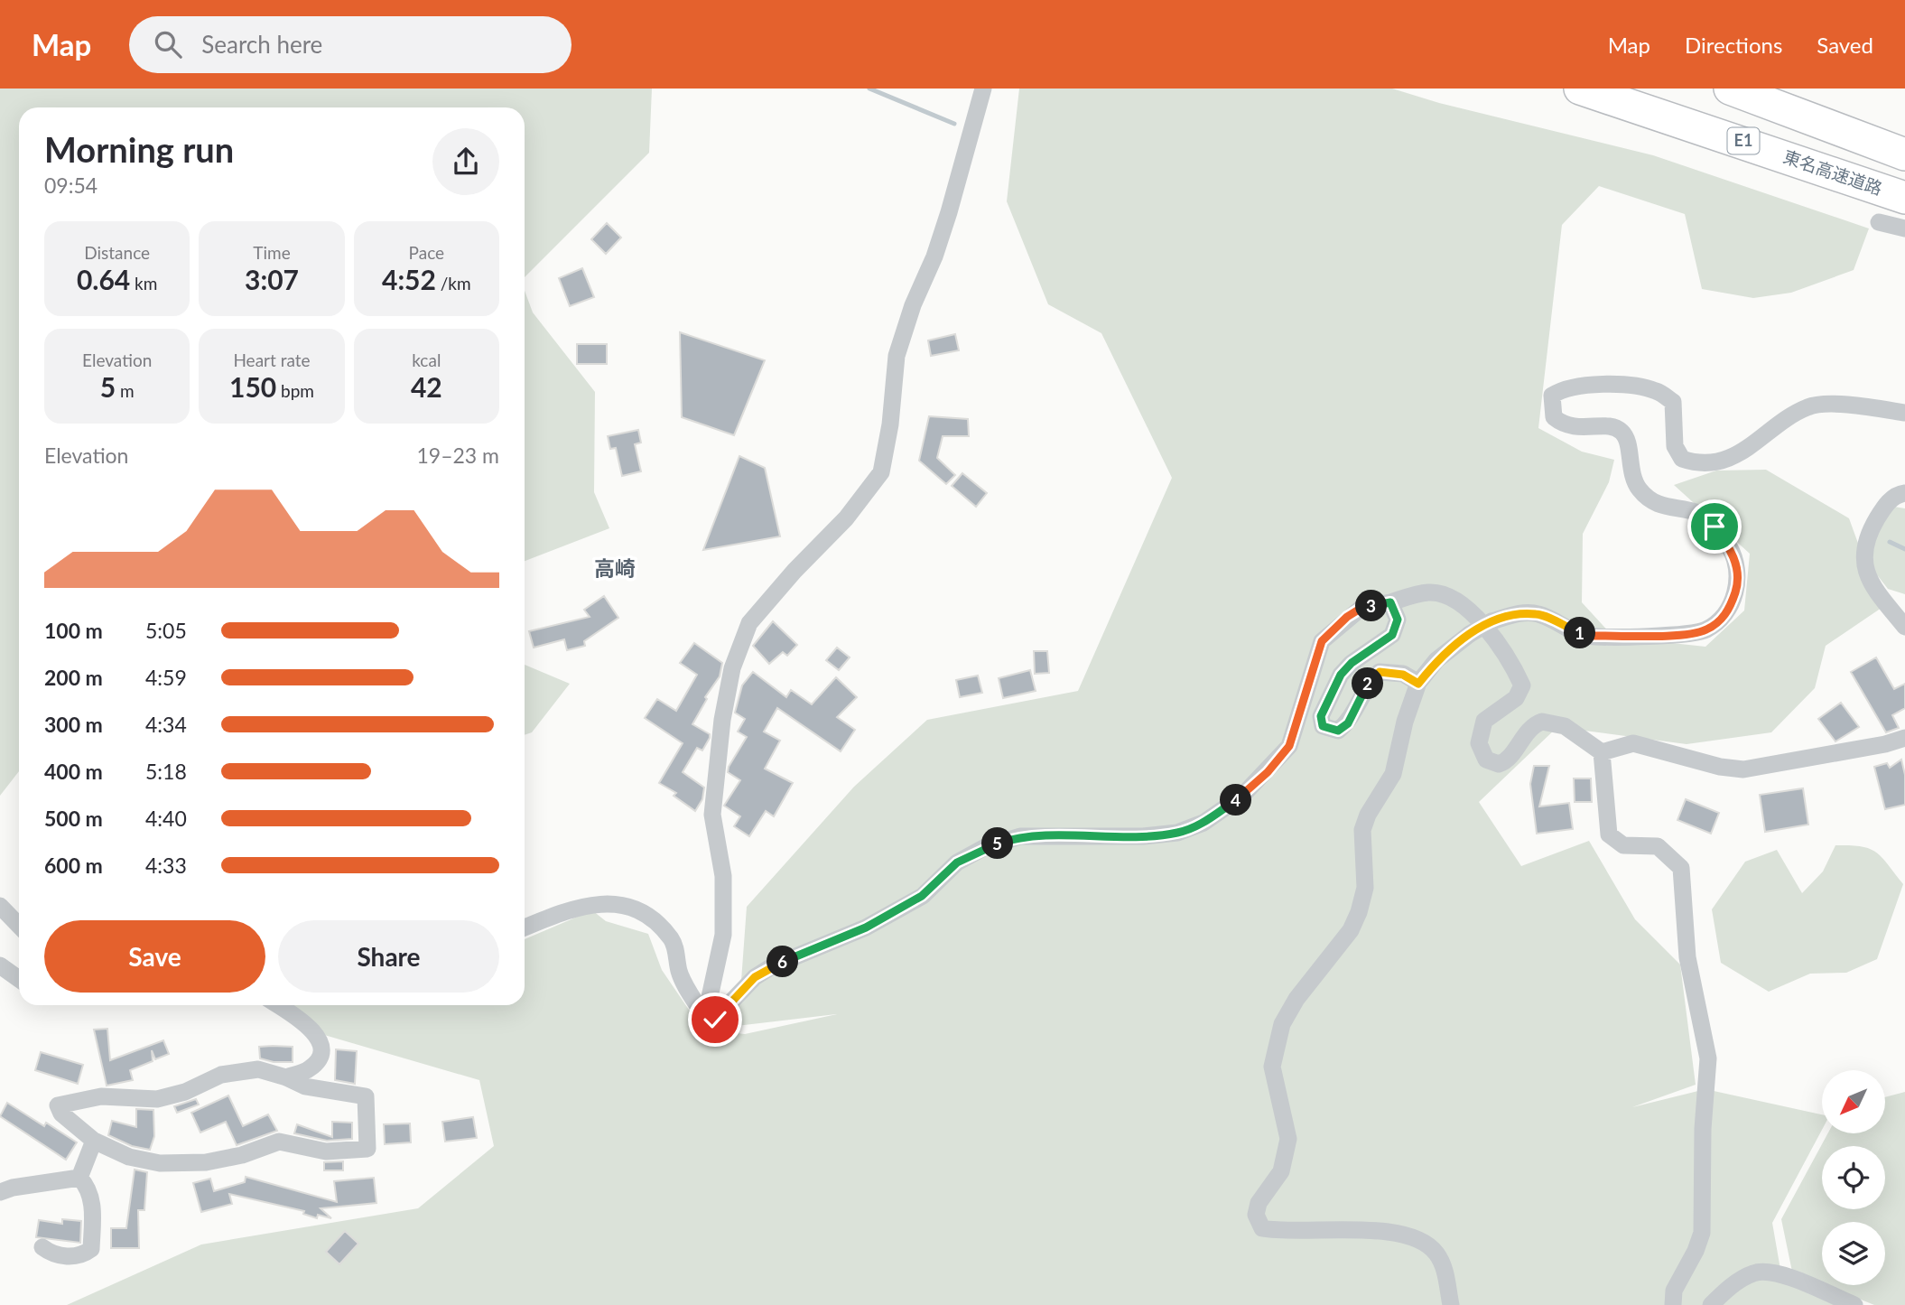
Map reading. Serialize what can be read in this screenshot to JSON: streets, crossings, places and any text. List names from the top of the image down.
{
  "streets": {
    "highway": ["E1", "東名高速道路"]
  },
  "districts": ["高崎"],
  "north": "bottom left",
  "page": {
    "header": "Map",
    "search": "Search here",
    "nav": ["Map", "Directions", "Saved"],
    "heading": ["Morning run", "09:54"],
    "stats": [
      ["Distance", "0.64 km"],
      ["Time", "3:07"],
      ["Pace", "4:52 /km"],
      ["Elevation", "5 m"],
      ["Heart rate", "150 bpm"],
      ["kcal", "42"]
    ],
    "chart": ["Elevation", "19–23 m"],
    "pins": [
      "3",
      "1",
      "2",
      "4",
      "5",
      "6"
    ],
    "list": [
      {
        "name": "100 m",
        "note": "5:05"
      },
      {
        "name": "200 m",
        "note": "4:59"
      },
      {
        "name": "300 m",
        "note": "4:34"
      },
      {
        "name": "400 m",
        "note": "5:18"
      },
      {
        "name": "500 m",
        "note": "4:40"
      },
      {
        "name": "600 m",
        "note": "4:33"
      }
    ],
    "buttons": ["Save", "Share"]
  }
}
